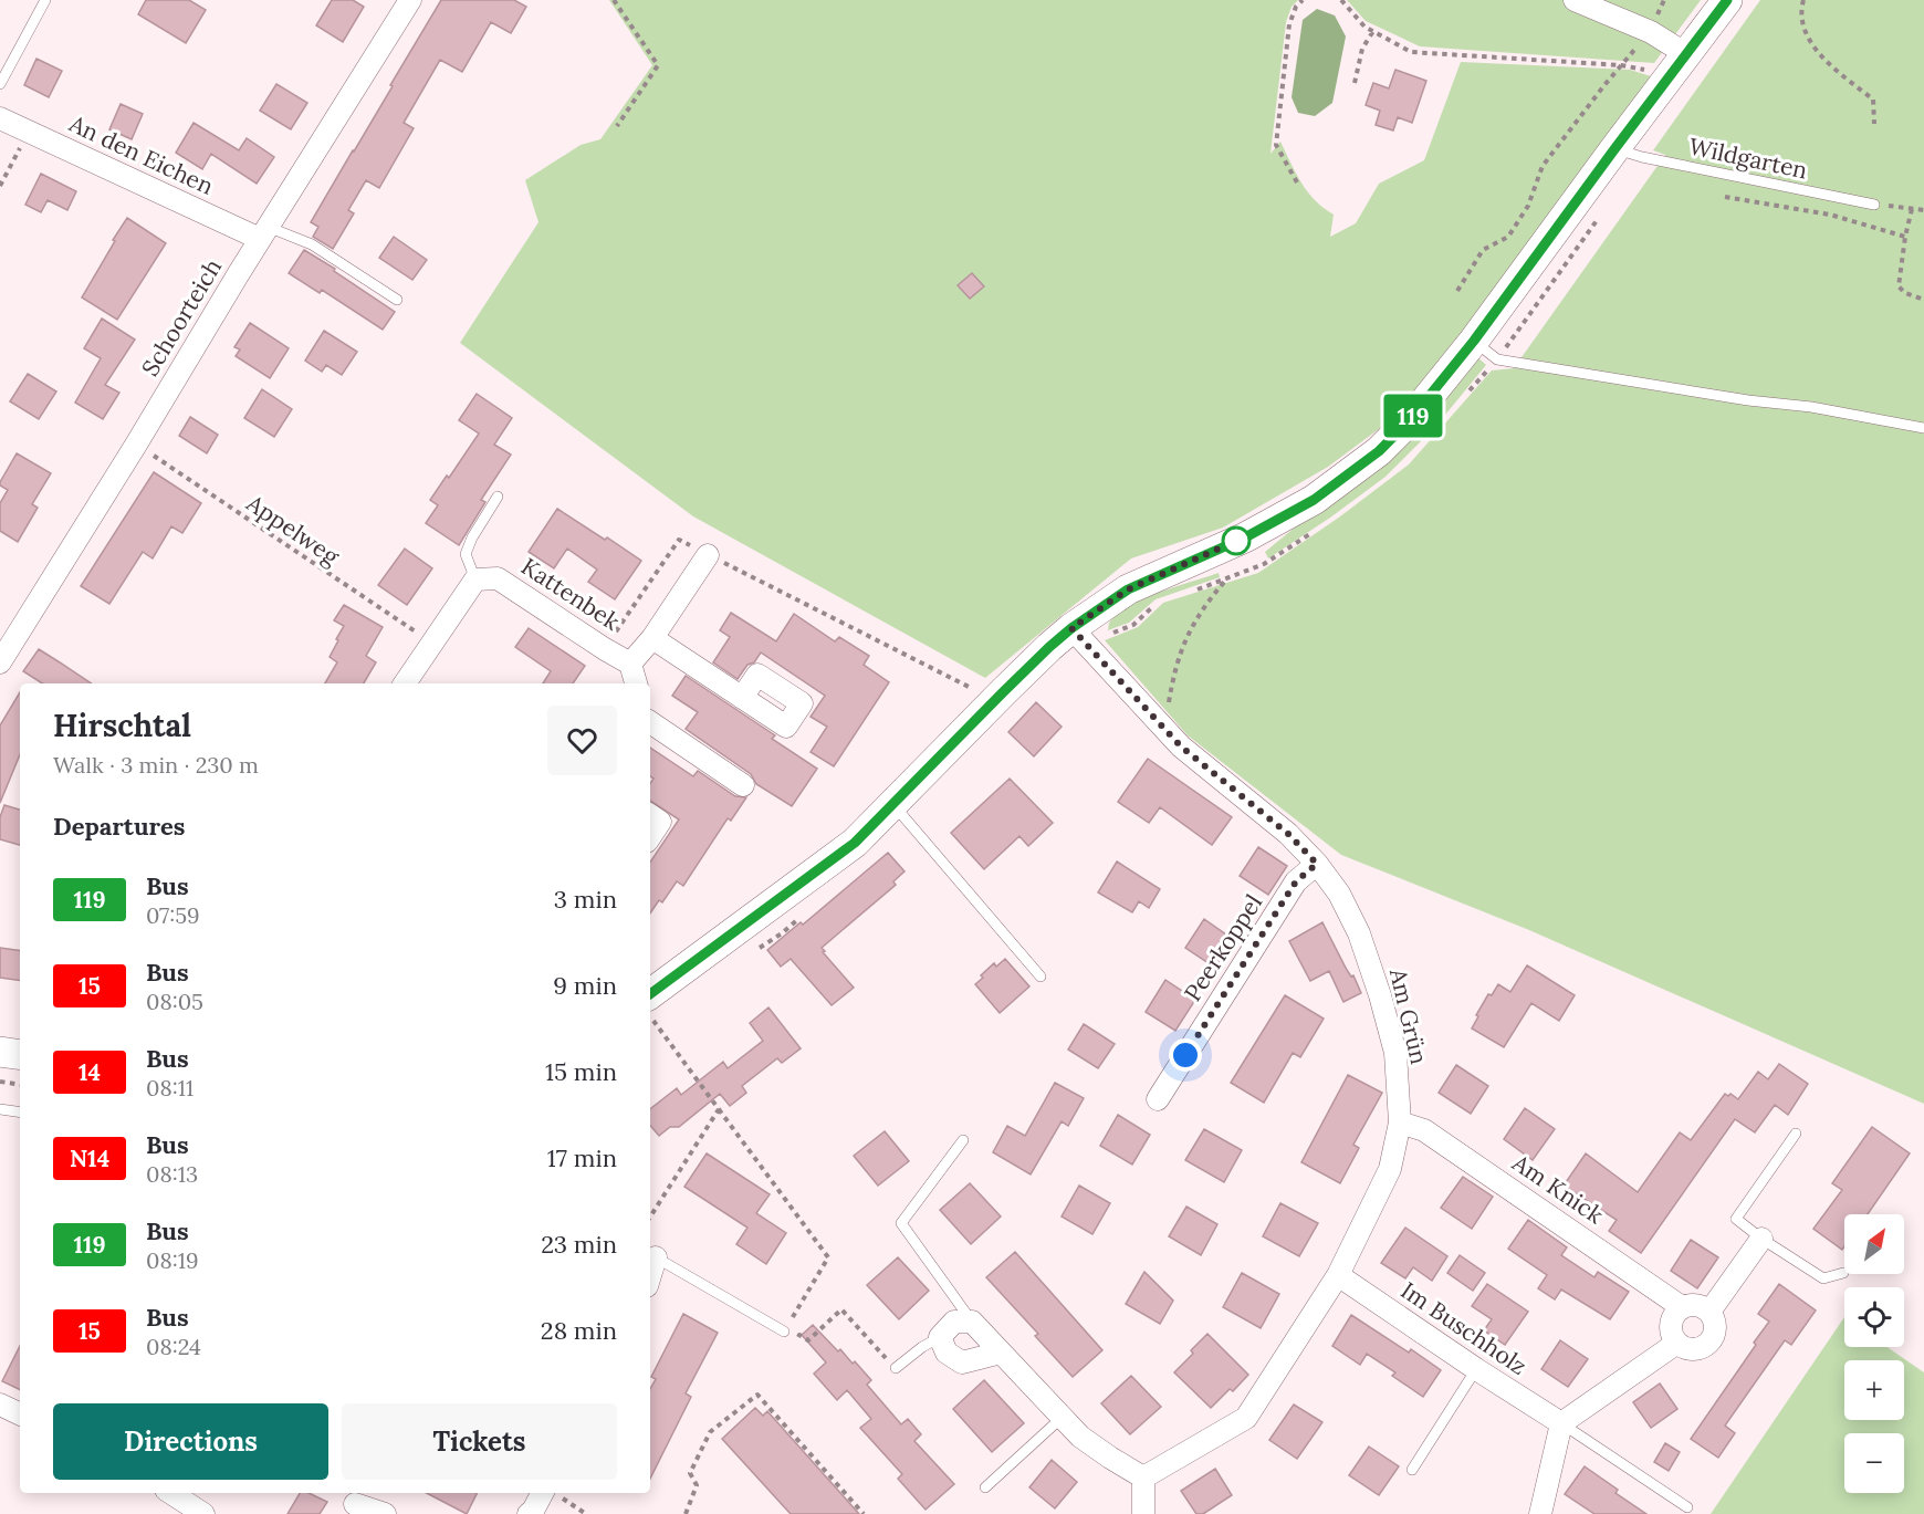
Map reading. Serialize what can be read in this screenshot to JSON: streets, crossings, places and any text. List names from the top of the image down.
{
  "streets": {
    "street": [
      "An den Eichen",
      "Schoorteich",
      "Kattenbek",
      "Peerkoppel",
      "Am Grün",
      "Am Knick",
      "Im Buschholz"
    ],
    "lane": ["Wildgarten"],
    "path": ["Appelweg"]
  },
  "crossings": [
    ["An den Eichen", "Schoorteich"],
    ["Schoorteich", "Appelweg"],
    ["Peerkoppel", "Am Grün"],
    ["Am Grün", "Am Knick"],
    ["Am Grün", "Im Buschholz"]
  ],
  "lines": ["bus line 119"],
  "north": "top right",
  "page": {
    "on_map": "119",
    "heading": [
      ["Hirschtal", "Walk · 3 min · 230 m"],
      "Departures"
    ],
    "list": [
      {
        "mark": "119",
        "name": "Bus",
        "note": "07:59",
        "value": "3 min"
      },
      {
        "mark": "15",
        "name": "Bus",
        "note": "08:05",
        "value": "9 min"
      },
      {
        "mark": "14",
        "name": "Bus",
        "note": "08:11",
        "value": "15 min"
      },
      {
        "mark": "N14",
        "name": "Bus",
        "note": "08:13",
        "value": "17 min"
      },
      {
        "mark": "119",
        "name": "Bus",
        "note": "08:19",
        "value": "23 min"
      },
      {
        "mark": "15",
        "name": "Bus",
        "note": "08:24",
        "value": "28 min"
      }
    ],
    "map_buttons": ["+", "−"],
    "buttons": ["Directions", "Tickets"]
  }
}
